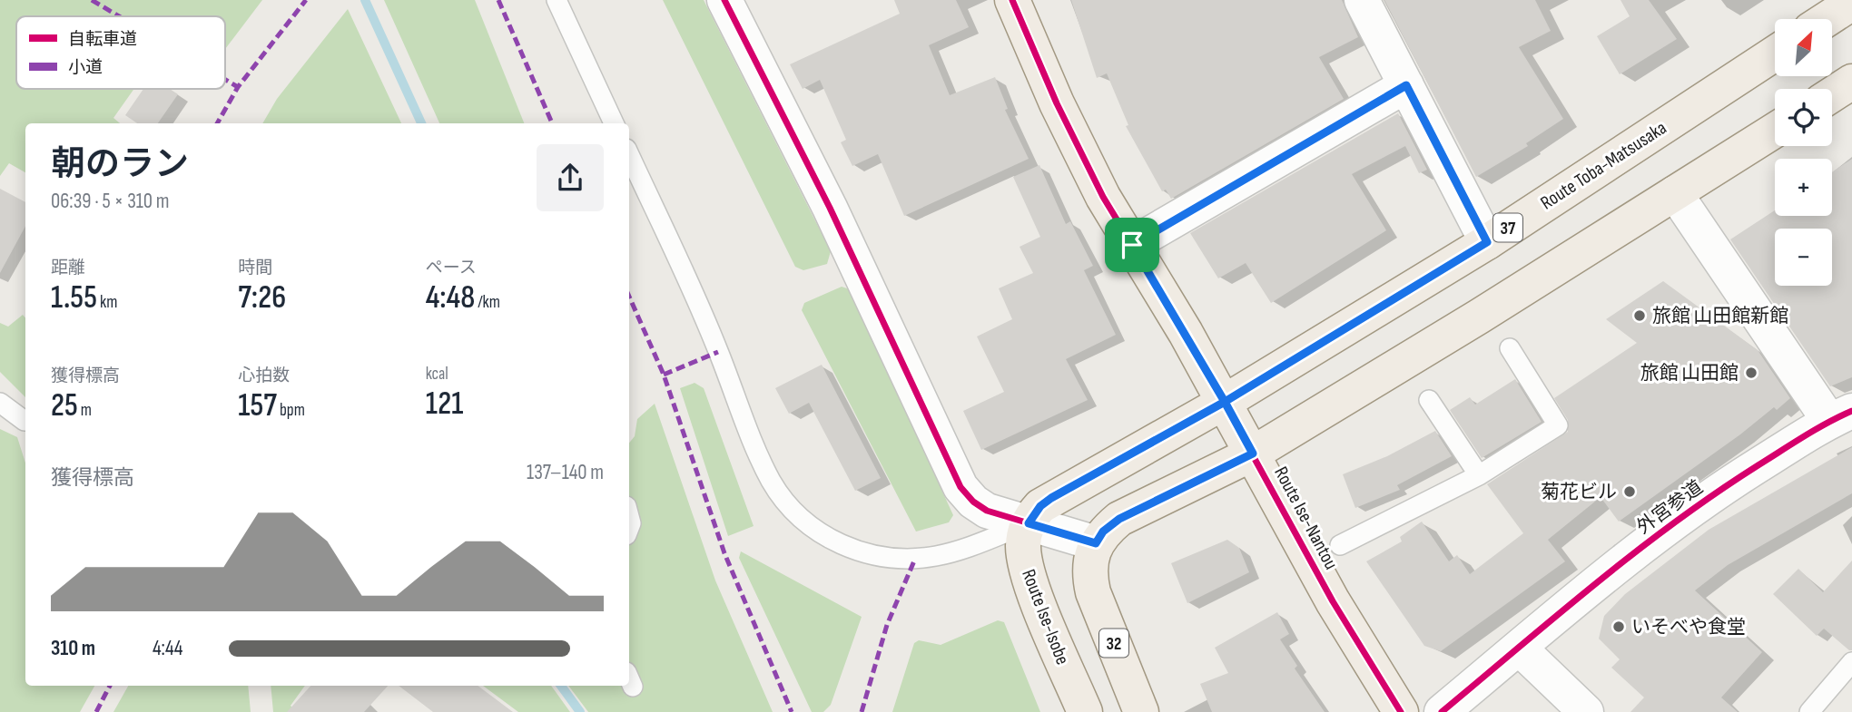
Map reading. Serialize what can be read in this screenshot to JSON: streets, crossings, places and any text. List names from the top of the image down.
{
  "streets": {
    "main road": [
      "Route Toba-Matsusaka",
      "37",
      "Route Ise-Nantou",
      "Route Ise-Isobe",
      "32"
    ],
    "street": ["外宮参道"]
  },
  "crossings": [
    ["Route Toba-Matsusaka", "Route Ise-Nantou"]
  ],
  "places": [
    "旅館 山田館新館",
    "旅館 山田館",
    "菊花ビル",
    "いそべや食堂"
  ],
  "legend": ["自転車道", "小道"],
  "north": "top right",
  "page": {
    "map_buttons": ["+", "−"],
    "heading": ["朝のラン", "06:39 · 5 × 310 m"],
    "stats": [
      ["距離", "1.55 km"],
      ["時間", "7:26"],
      ["ペース", "4:48 /km"],
      ["獲得標高", "25 m"],
      ["心拍数", "157 bpm"],
      ["kcal", "121"]
    ],
    "chart": ["獲得標高", "137–140 m"],
    "list": [
      {
        "name": "310 m",
        "note": "4:44"
      }
    ]
  }
}
